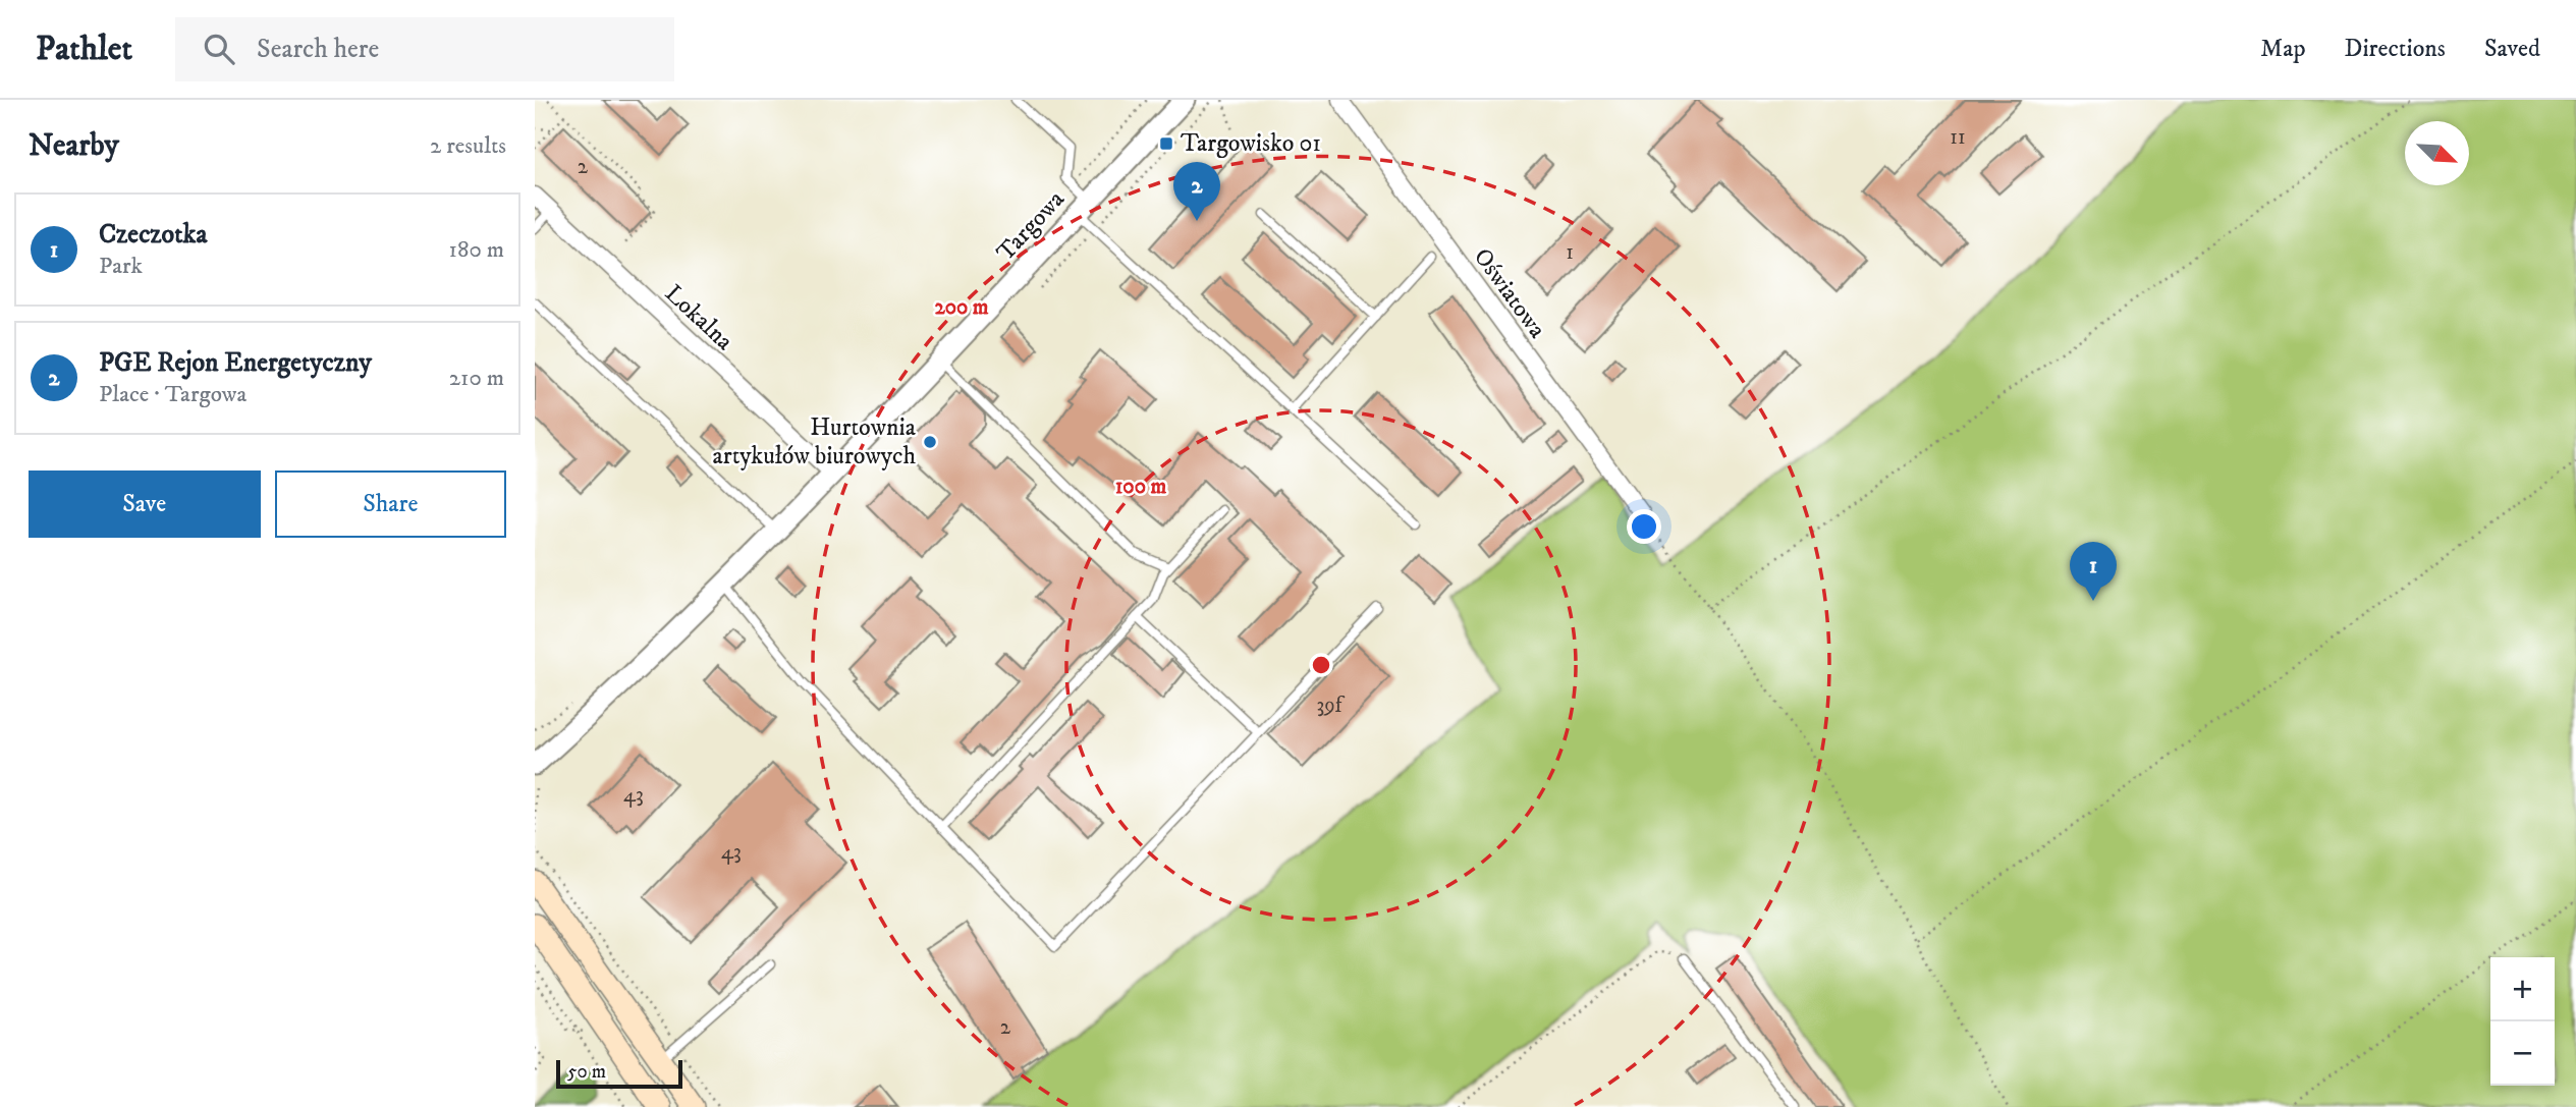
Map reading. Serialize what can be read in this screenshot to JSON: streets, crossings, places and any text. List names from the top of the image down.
{
  "streets": {
    "street": ["Targowa", "Oświatowa", "Lokalna"]
  },
  "crossings": [
    ["Targowa", "Lokalna"]
  ],
  "places": {
    "transit": ["Targowisko 01"],
    "other": ["Hurtownia artykułów biurowych"]
  },
  "house_numbers": [
    "11",
    "2",
    "1",
    "39f",
    "43",
    "43",
    "2"
  ],
  "scale_bar": "50 m",
  "north": "bottom right",
  "page": {
    "header": "Pathlet",
    "search": "Search here",
    "nav": ["Map", "Directions", "Saved"],
    "heading": ["Nearby", "2 results"],
    "pins": ["2", "1"],
    "list": [
      {
        "mark": "1",
        "name": "Czeczotka",
        "note": "Park",
        "value": "180 m"
      },
      {
        "mark": "2",
        "name": "PGE Rejon Energetyczny",
        "note": "Place · Targowa",
        "value": "210 m"
      }
    ],
    "buttons": ["Save", "Share"],
    "map_buttons": ["+", "−"],
    "scale": "50 m"
  },
  "rings": ["200 m", "100 m"]
}
